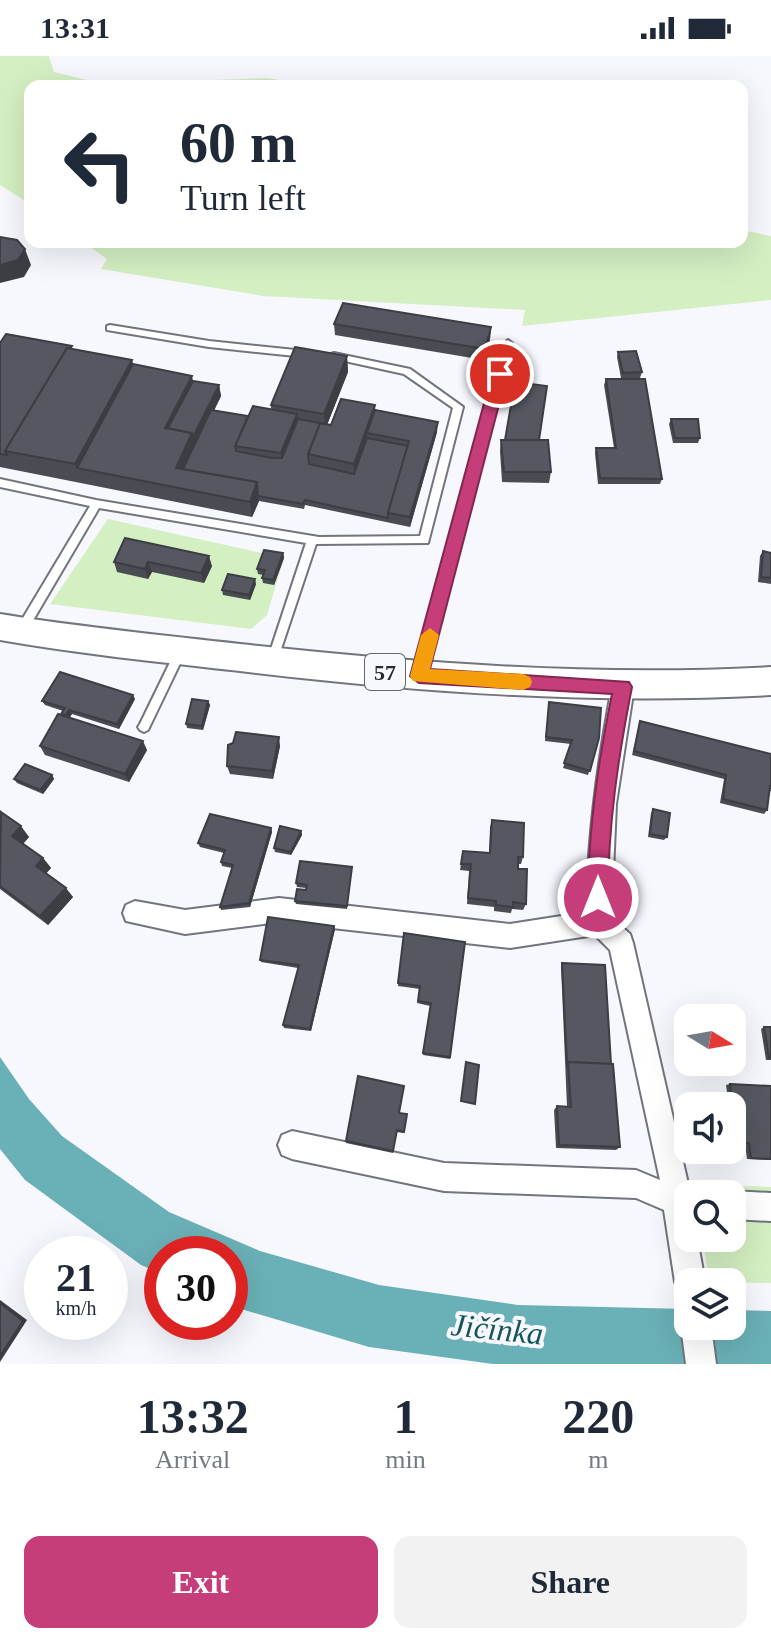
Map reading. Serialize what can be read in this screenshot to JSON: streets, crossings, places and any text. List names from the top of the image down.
{
  "streets": {
    "main road": ["57"]
  },
  "water": ["Jičínka"],
  "north": "right",
  "page": {
    "status": "13:31",
    "turn": ["60 m", "Turn left"],
    "speed": "21 km/h",
    "limit": "30",
    "eta": [
      "13:32",
      "Arrival",
      "1",
      "min",
      "220",
      "m"
    ],
    "buttons": ["Exit", "Share"]
  }
}
